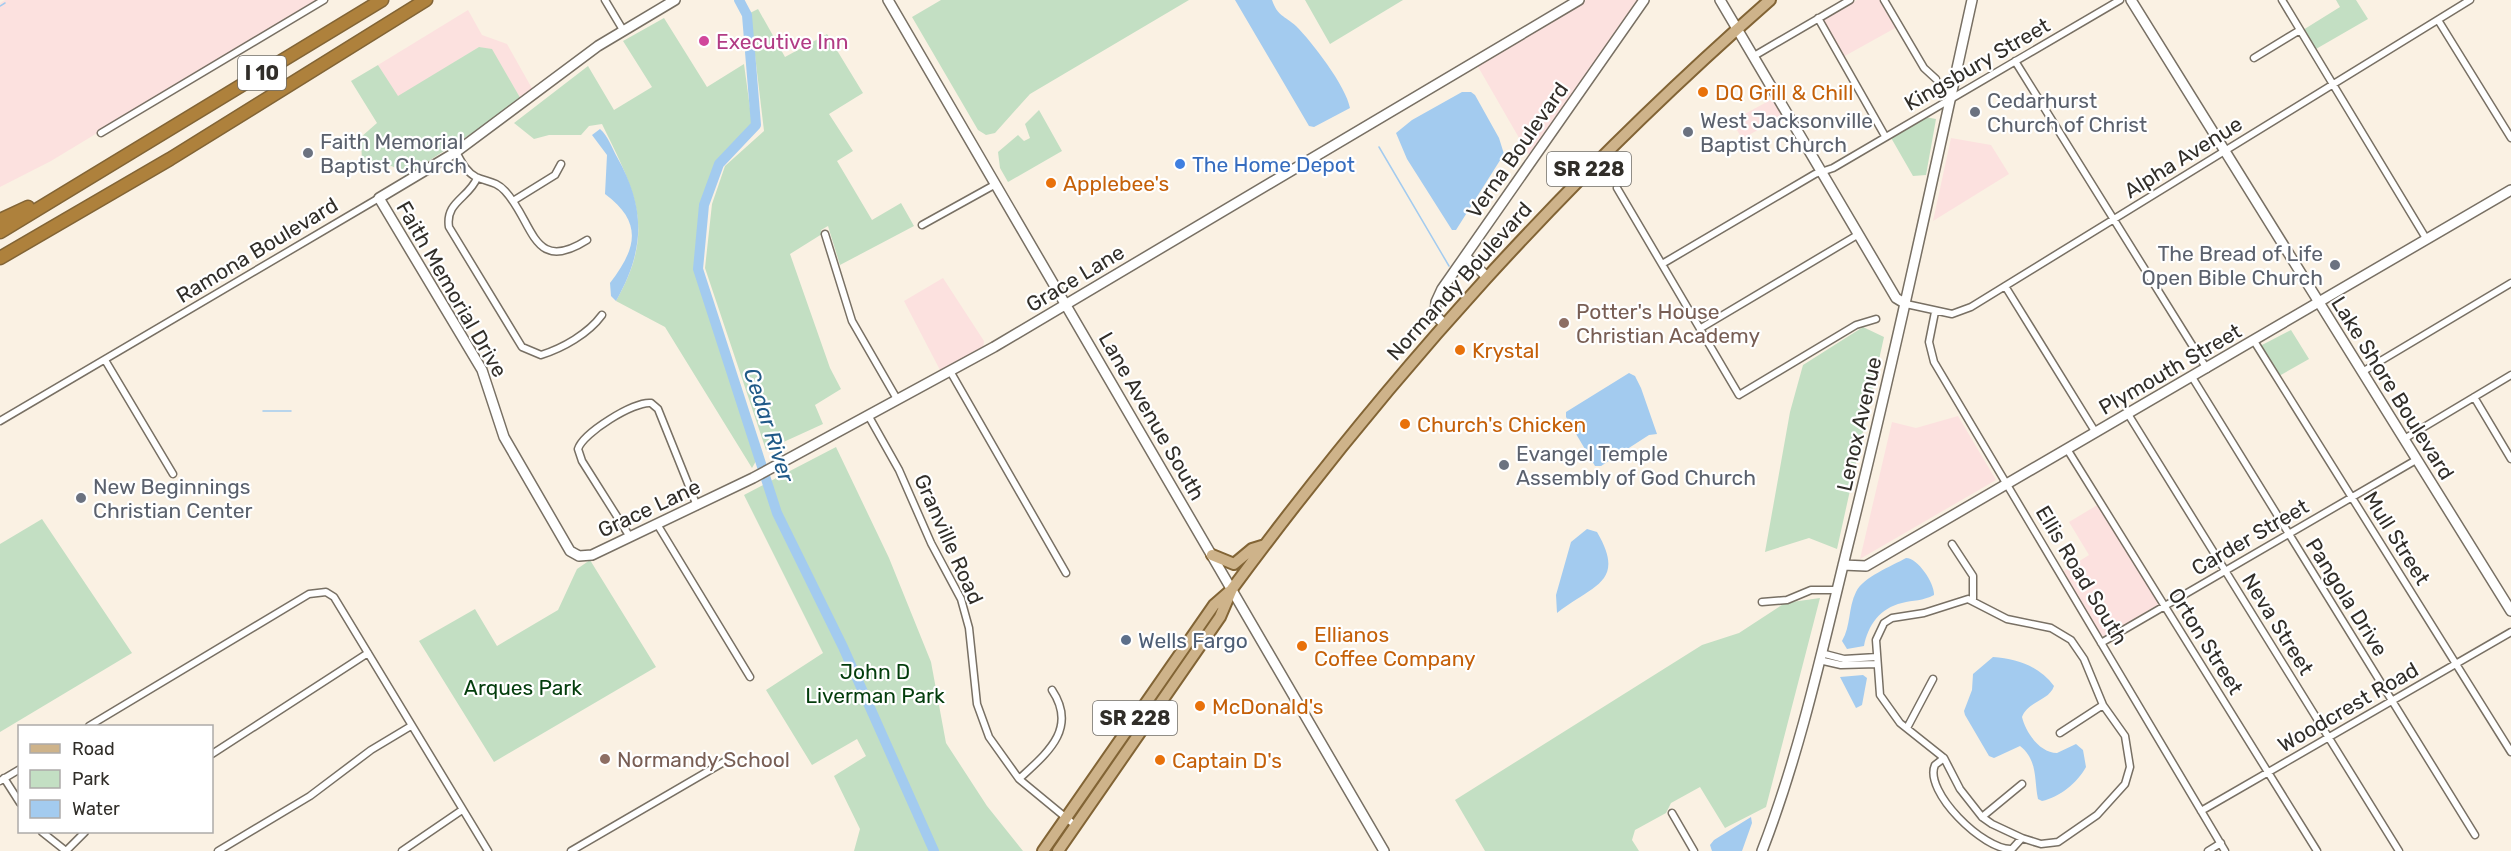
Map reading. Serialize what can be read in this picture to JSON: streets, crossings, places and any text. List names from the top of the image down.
{
  "streets": {
    "highway": ["I 10"],
    "main road": ["SR 228", "Normandy Boulevard"],
    "street": [
      "Kingsbury Street",
      "Verna Boulevard",
      "Alpha Avenue",
      "Ramona Boulevard",
      "Grace Lane",
      "Faith Memorial Drive",
      "Plymouth Street",
      "Lake Shore Boulevard",
      "Lane Avenue South",
      "Lenox Avenue",
      "Carder Street",
      "Mull Street",
      "Granville Road",
      "Ellis Road South",
      "Pangola Drive",
      "Neva Street",
      "Orton Street",
      "Woodcrest Road"
    ]
  },
  "crossings": [
    ["Kingsbury Street", "Lenox Avenue"],
    ["Verna Boulevard", "Normandy Boulevard"],
    ["Alpha Avenue", "Lake Shore Boulevard"],
    ["Alpha Avenue", "Lenox Avenue"],
    ["Alpha Avenue", "Ellis Road South"],
    ["Ramona Boulevard", "Faith Memorial Drive"],
    ["Grace Lane", "Faith Memorial Drive"],
    ["Grace Lane", "Lane Avenue South"],
    ["Grace Lane", "Granville Road"],
    ["Normandy Boulevard", "Lane Avenue South"],
    ["Normandy Boulevard", "Granville Road"],
    ["Plymouth Street", "Lake Shore Boulevard"],
    ["Plymouth Street", "Lenox Avenue"],
    ["Plymouth Street", "Mull Street"],
    ["Plymouth Street", "Ellis Road South"],
    ["Plymouth Street", "Pangola Drive"],
    ["Plymouth Street", "Neva Street"],
    ["Plymouth Street", "Orton Street"],
    ["Lake Shore Boulevard", "Carder Street"],
    ["Carder Street", "Mull Street"],
    ["Carder Street", "Ellis Road South"],
    ["Carder Street", "Pangola Drive"],
    ["Carder Street", "Neva Street"],
    ["Carder Street", "Orton Street"],
    ["Mull Street", "Woodcrest Road"],
    ["Ellis Road South", "Woodcrest Road"],
    ["Pangola Drive", "Woodcrest Road"],
    ["Neva Street", "Woodcrest Road"],
    ["Orton Street", "Woodcrest Road"]
  ],
  "water": ["Cedar River"],
  "parks": ["John D Liverman Park", "Arques Park"],
  "places": [
    "Executive Inn",
    "DQ Grill & Chill",
    "Cedarhurst Church of Christ",
    "West Jacksonville Baptist Church",
    "Faith Memorial Baptist Church",
    "The Home Depot",
    "Applebee's",
    "The Bread of Life Open Bible Church",
    "Potter's House Christian Academy",
    "Krystal",
    "Church's Chicken",
    "Evangel Temple Assembly of God Church",
    "New Beginnings Christian Center",
    "Wells Fargo",
    "Ellianos Coffee Company",
    "McDonald's",
    "Normandy School",
    "Captain D's"
  ],
  "legend": ["Road", "Park", "Water"]
}
